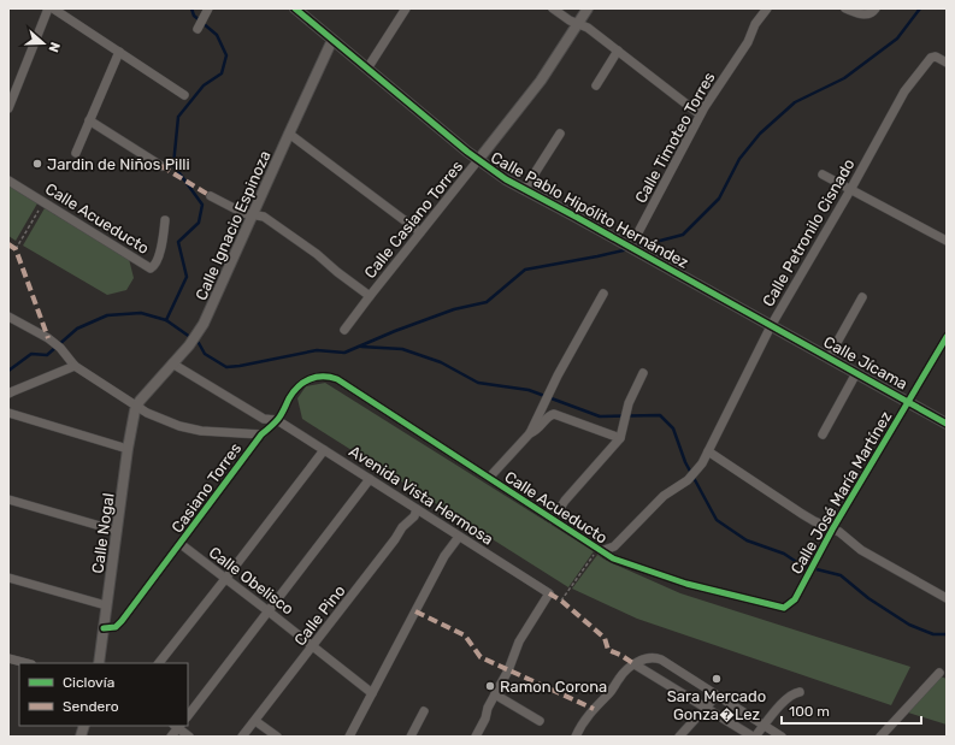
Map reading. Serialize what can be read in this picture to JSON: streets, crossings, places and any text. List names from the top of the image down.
{
  "streets": {
    "street": [
      "Calle Timoteo Torres",
      "Calle Pablo Hipólito Hernández",
      "Calle Acueducto",
      "Calle Casiano Torres",
      "Calle Ignacio Espinoza",
      "Calle Petronilo Cisnado",
      "Calle Jícama",
      "Casiano Torres",
      "Calle José María Martínez",
      "Avenida Vista Hermosa",
      "Calle Nogal",
      "Calle Obelisco",
      "Calle Pino"
    ]
  },
  "crossings": [
    ["Calle Pablo Hipólito Hernández", "Calle Casiano Torres"],
    ["Calle Pablo Hipólito Hernández", "Calle Ignacio Espinoza"],
    ["Calle Pablo Hipólito Hernández", "Calle Petronilo Cisnado"],
    ["Calle Pablo Hipólito Hernández", "Calle Jícama"],
    ["Calle Acueducto", "Calle Petronilo Cisnado"],
    ["Calle Acueducto", "Casiano Torres"],
    ["Calle Acueducto", "Calle José María Martínez"],
    ["Calle Ignacio Espinoza", "Avenida Vista Hermosa"],
    ["Calle Ignacio Espinoza", "Calle Nogal"],
    ["Calle Petronilo Cisnado", "Calle Jícama"],
    ["Calle Jícama", "Calle José María Martínez"],
    ["Casiano Torres", "Avenida Vista Hermosa"],
    ["Casiano Torres", "Calle Nogal"],
    ["Casiano Torres", "Calle Obelisco"],
    ["Avenida Vista Hermosa", "Calle Pino"],
    ["Calle Obelisco", "Calle Pino"]
  ],
  "places": ["Jardin de Niños Pilli", "Sara Mercado Gonza�Lez", "Ramon Corona"],
  "legend": ["Ciclovía", "Sendero"],
  "scale_bar": "100 m",
  "north": "right"
}
